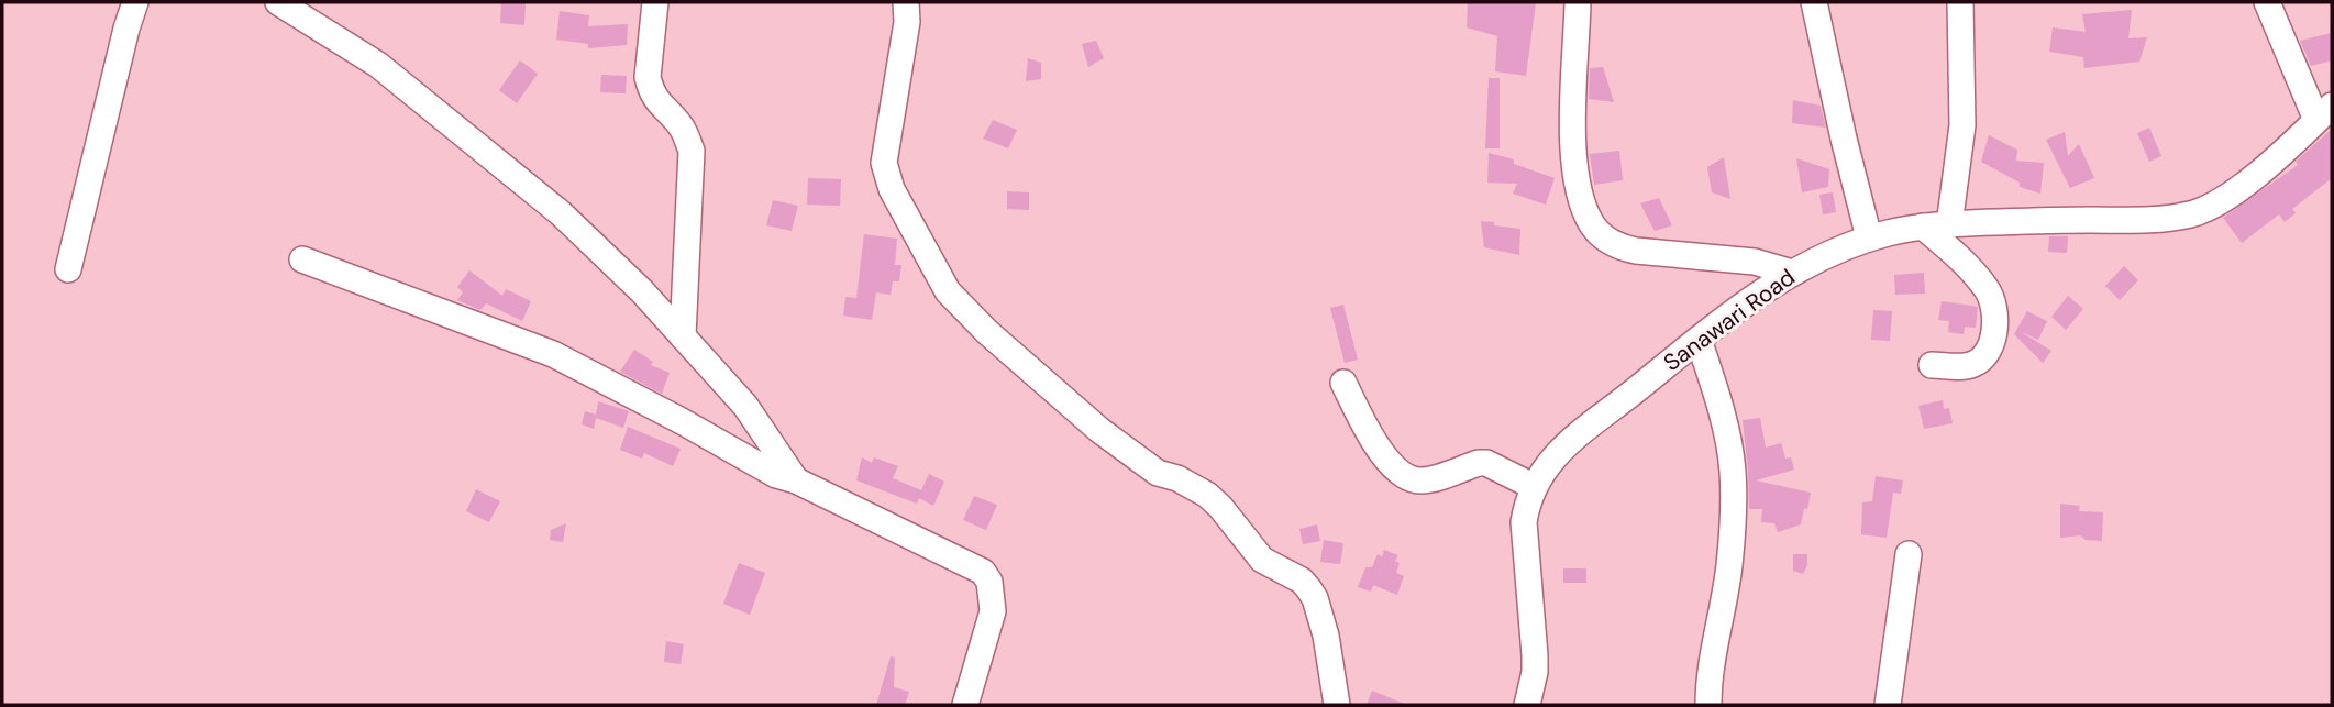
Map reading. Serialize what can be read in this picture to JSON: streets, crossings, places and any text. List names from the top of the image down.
{
  "streets": {
    "street": ["Sanawari Road"]
  }
}
